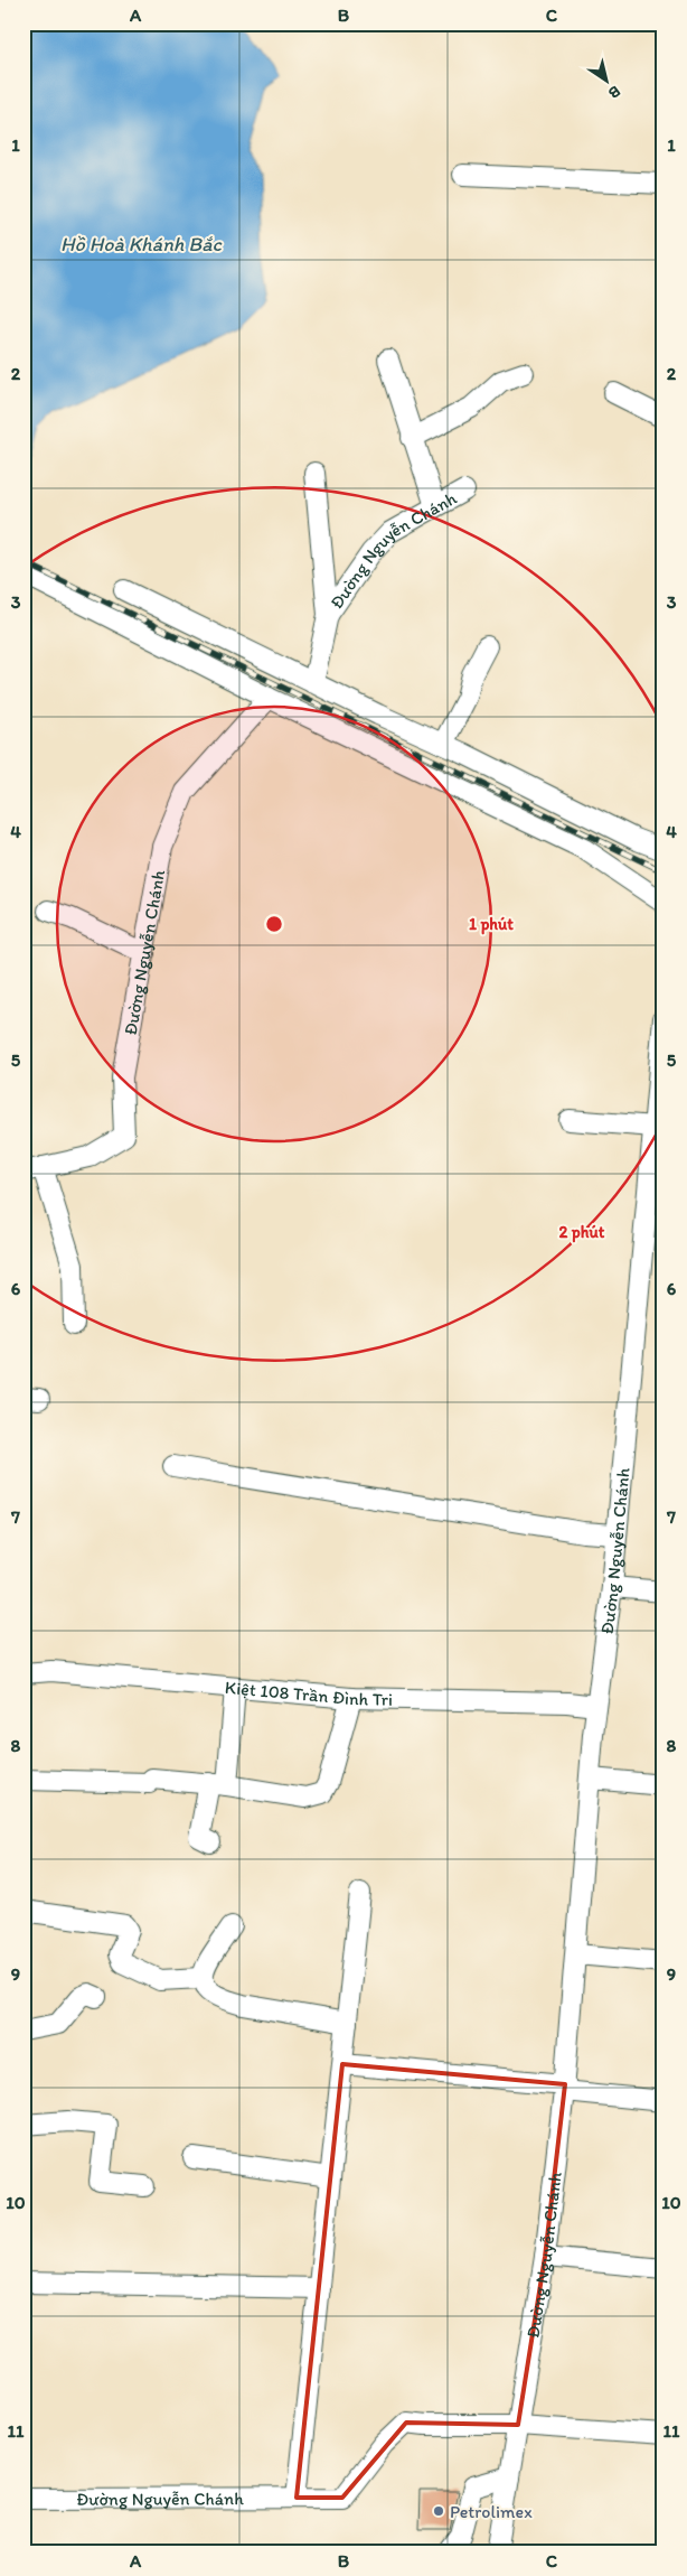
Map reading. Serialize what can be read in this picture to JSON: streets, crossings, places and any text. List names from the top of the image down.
{
  "streets": {
    "street": ["Đường Nguyễn Chánh", "Kiệt 108 Trần Đình Tri"]
  },
  "crossings": [
    ["Đường Nguyễn Chánh", "Kiệt 108 Trần Đình Tri"]
  ],
  "water": ["Hồ Hoà Khánh Bắc"],
  "places": ["Petrolimex"],
  "north": "bottom right",
  "grid": {
    "columns": ["A", "B", "C"],
    "rows": [
      "1",
      "2",
      "3",
      "4",
      "5",
      "6",
      "7",
      "8",
      "9",
      "10",
      "11"
    ]
  },
  "rings": ["1 phút", "2 phút"]
}
